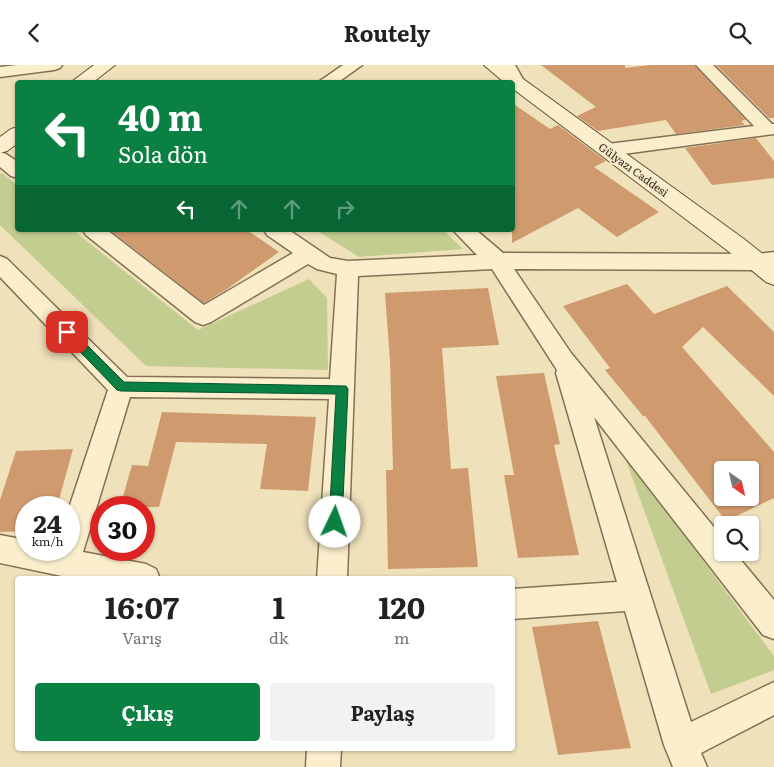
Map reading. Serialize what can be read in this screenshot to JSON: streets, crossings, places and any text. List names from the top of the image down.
{
  "streets": {
    "street": ["Gülyazı Caddesi"]
  },
  "north": "bottom right",
  "page": {
    "header": "Routely",
    "turn": ["40 m", "Sola dön"],
    "speed": "24 km/h",
    "limit": "30",
    "eta": [
      "16:07",
      "Varış",
      "1",
      "dk",
      "120",
      "m"
    ],
    "buttons": ["Çıkış", "Paylaş"]
  }
}
